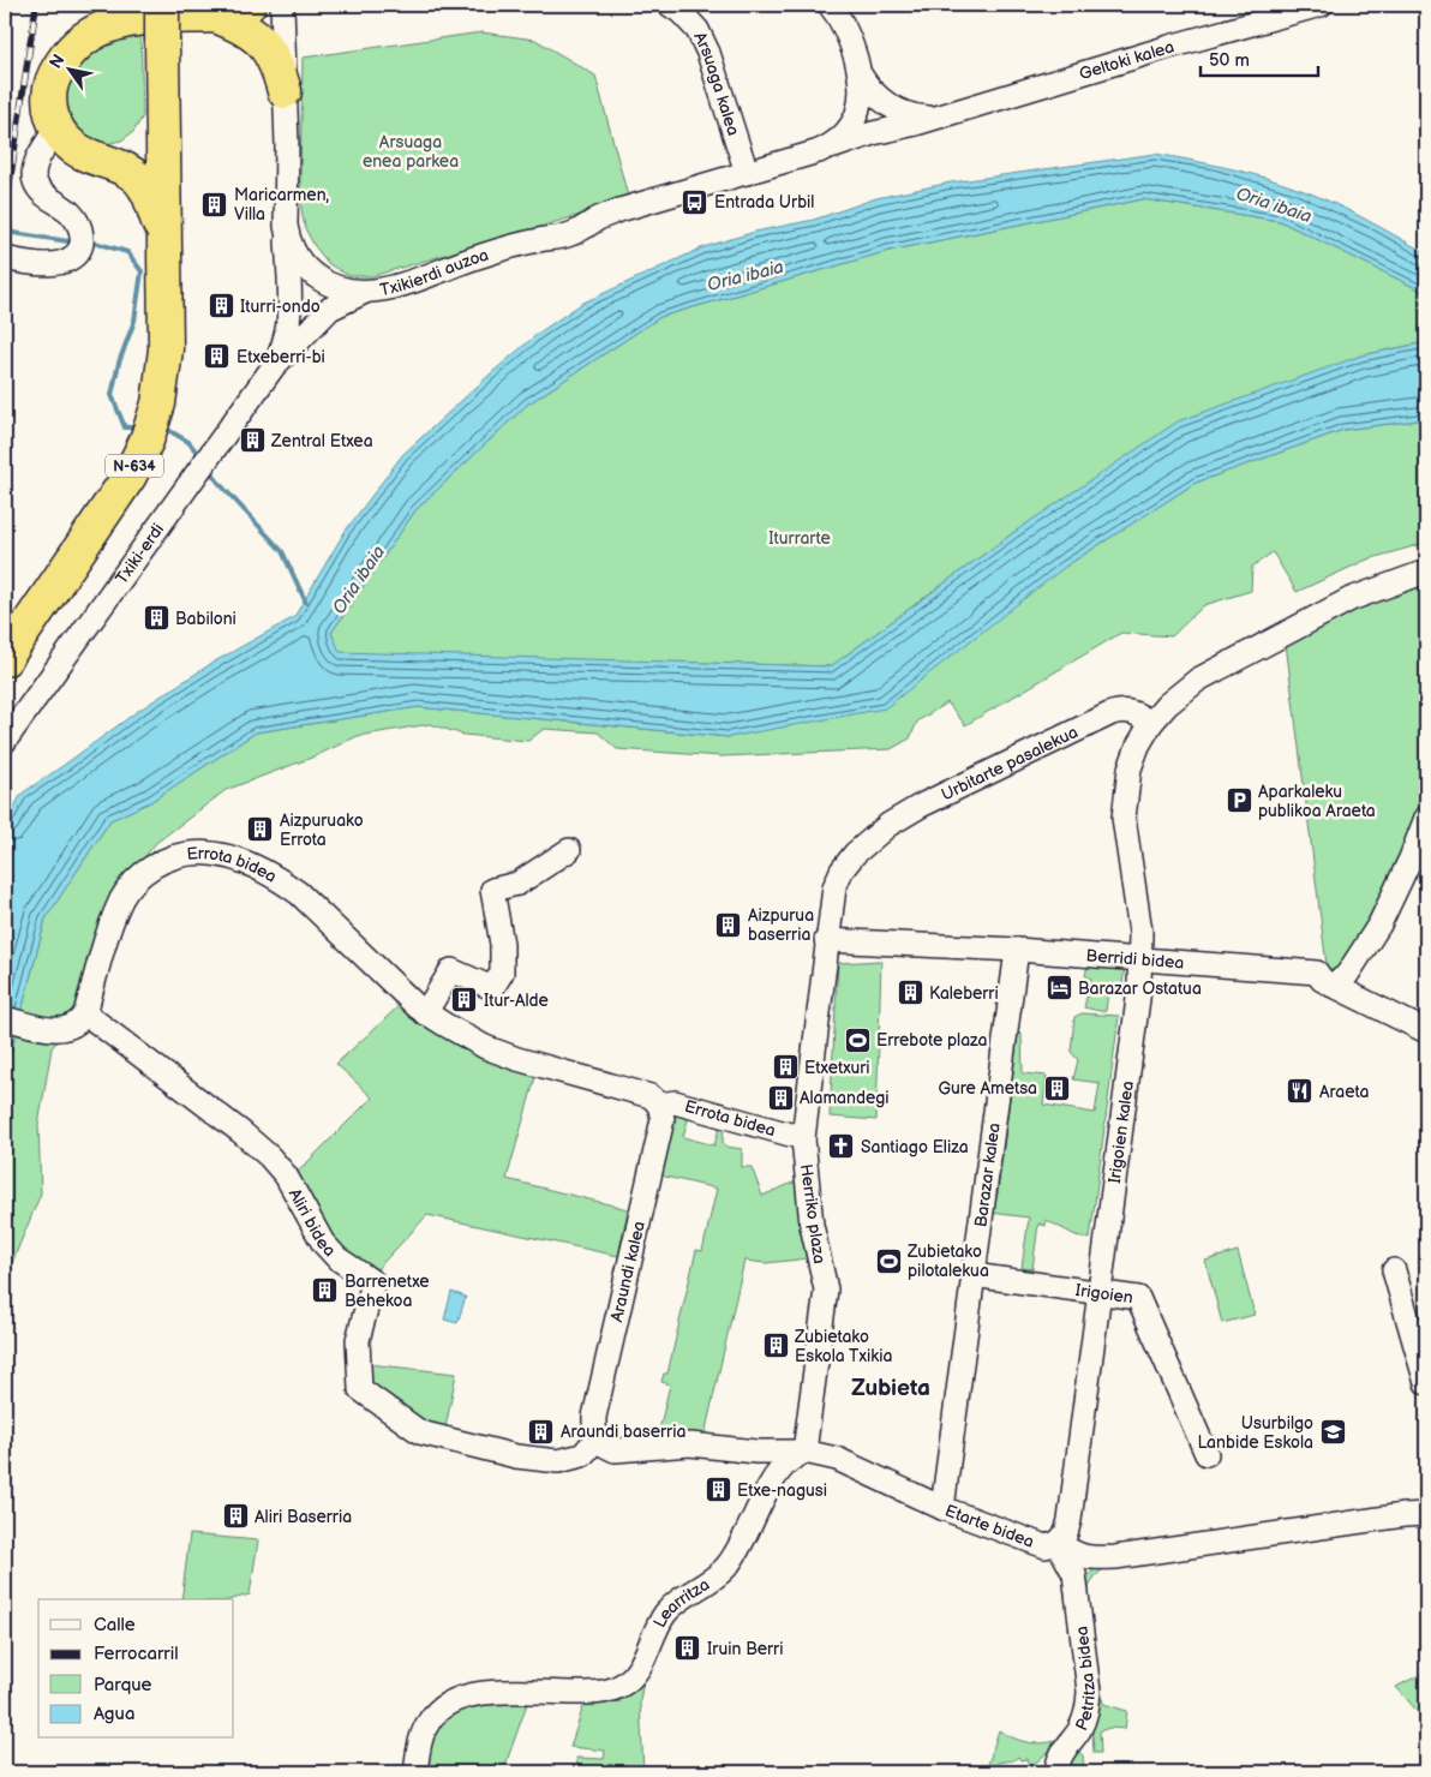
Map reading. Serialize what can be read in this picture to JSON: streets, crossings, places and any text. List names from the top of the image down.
{
  "streets": {
    "highway": ["N-634"],
    "street": [
      "Geltoki kalea",
      "Arsuaga kalea",
      "Txikierdi auzoa",
      "Txiki-erdi",
      "Urbitarte pasalekua",
      "Errota bidea",
      "Berridi bidea",
      "Irigoien kalea",
      "Barazar kalea",
      "Herriko plaza",
      "Aliri bidea",
      "Araundi kalea",
      "Irigoien",
      "Etarte bidea",
      "Learritza",
      "Petritza bidea"
    ]
  },
  "crossings": [
    ["Geltoki kalea", "Txikierdi auzoa"],
    ["Arsuaga kalea", "Txikierdi auzoa"],
    ["Urbitarte pasalekua", "Errota bidea"],
    ["Urbitarte pasalekua", "Berridi bidea"],
    ["Urbitarte pasalekua", "Irigoien kalea"],
    ["Urbitarte pasalekua", "Herriko plaza"],
    ["Errota bidea", "Herriko plaza"],
    ["Errota bidea", "Aliri bidea"],
    ["Errota bidea", "Araundi kalea"],
    ["Berridi bidea", "Irigoien kalea"],
    ["Berridi bidea", "Barazar kalea"],
    ["Irigoien kalea", "Irigoien"],
    ["Irigoien kalea", "Etarte bidea"],
    ["Irigoien kalea", "Petritza bidea"],
    ["Barazar kalea", "Irigoien"],
    ["Barazar kalea", "Etarte bidea"],
    ["Herriko plaza", "Etarte bidea"],
    ["Herriko plaza", "Learritza"],
    ["Aliri bidea", "Araundi kalea"],
    ["Aliri bidea", "Etarte bidea"],
    ["Araundi kalea", "Etarte bidea"],
    ["Etarte bidea", "Learritza"],
    ["Etarte bidea", "Petritza bidea"]
  ],
  "districts": ["Zubieta"],
  "water": ["Oria ibaia"],
  "parks": ["Arsuaga enea parkea", "Iturrarte"],
  "places": {
    "bus stop": ["Entrada Urbil"],
    "building": [
      "Maricarmen, Villa",
      "Iturri-ondo",
      "Etxeberri-bi",
      "Zentral Etxea",
      "Babiloni",
      "Aizpuruako Errota",
      "Aizpurua baserria",
      "Kaleberri",
      "Itur-Alde",
      "Etxetxuri",
      "Gure Ametsa",
      "Alamandegi",
      "Barrenetxe Behekoa",
      "Zubietako Eskola Txikia",
      "Araundi baserria",
      "Etxe-nagusi",
      "Aliri Baserria",
      "Iruin Berri"
    ],
    "parking": ["Aparkaleku publikoa Araeta"],
    "hotel": ["Barazar Ostatua"],
    "sports": ["Errebote plaza", "Zubietako pilotalekua"],
    "restaurant": ["Araeta"],
    "church": ["Santiago Eliza"],
    "school or university": ["Usurbilgo Lanbide Eskola"]
  },
  "legend": [
    "Calle",
    "Ferrocarril",
    "Parque",
    "Agua"
  ],
  "scale_bar": "50 m",
  "north": "top left"
}
